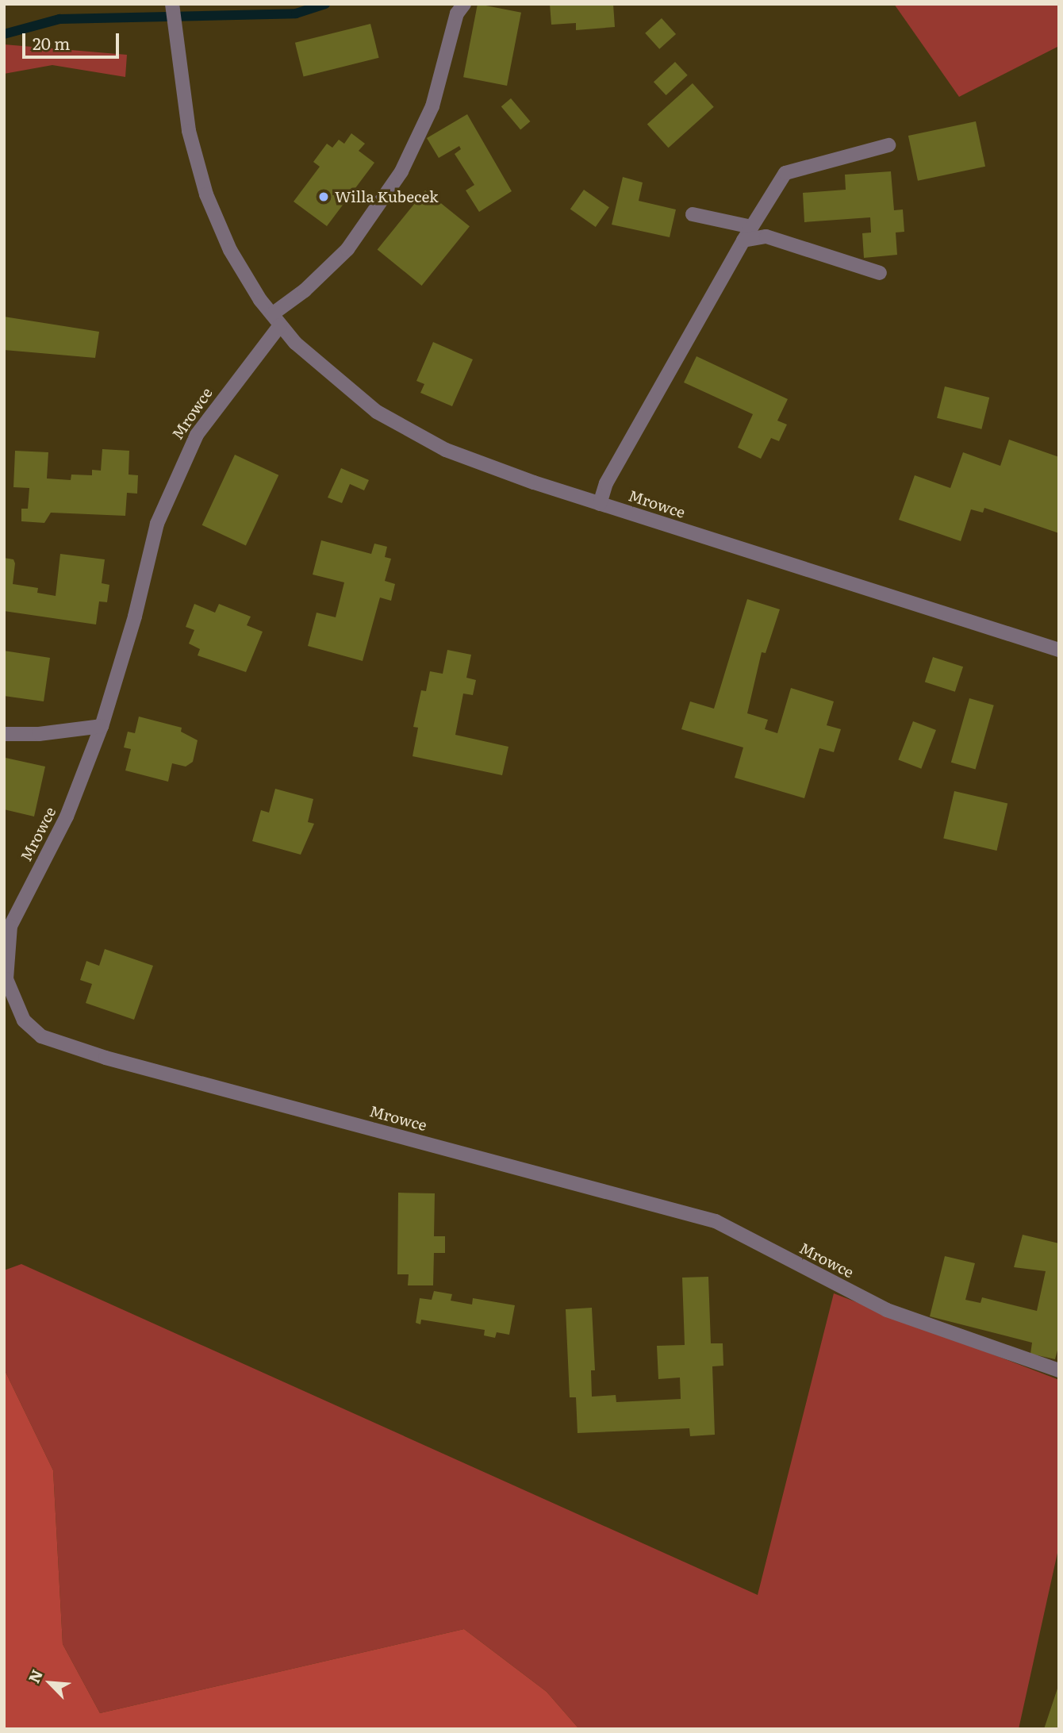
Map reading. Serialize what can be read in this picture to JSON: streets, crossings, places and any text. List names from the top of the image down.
{
  "streets": {
    "street": ["Mrowce"]
  },
  "places": ["Willa Kubecek"],
  "scale_bar": "20 m",
  "north": "top left"
}
